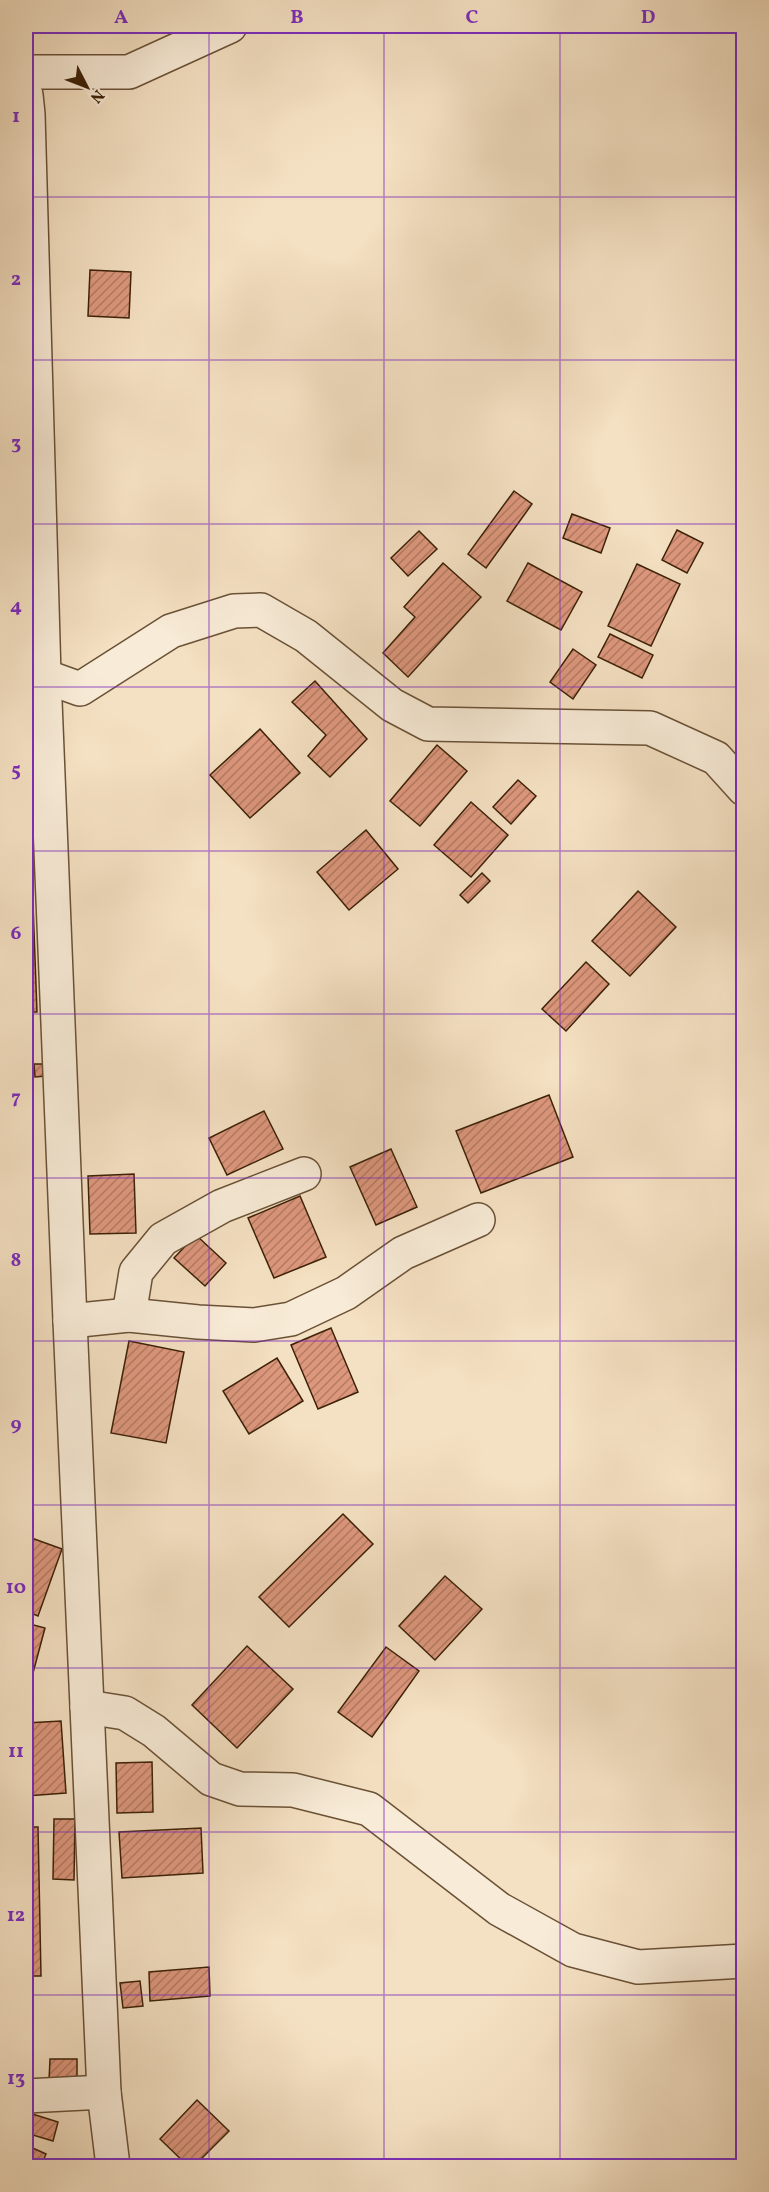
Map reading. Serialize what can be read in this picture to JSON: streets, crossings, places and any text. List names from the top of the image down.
{
  "north": "bottom right",
  "grid": {
    "columns": [
      "A",
      "B",
      "C",
      "D"
    ],
    "rows": [
      "1",
      "2",
      "3",
      "4",
      "5",
      "6",
      "7",
      "8",
      "9",
      "10",
      "11",
      "12",
      "13"
    ]
  }
}
